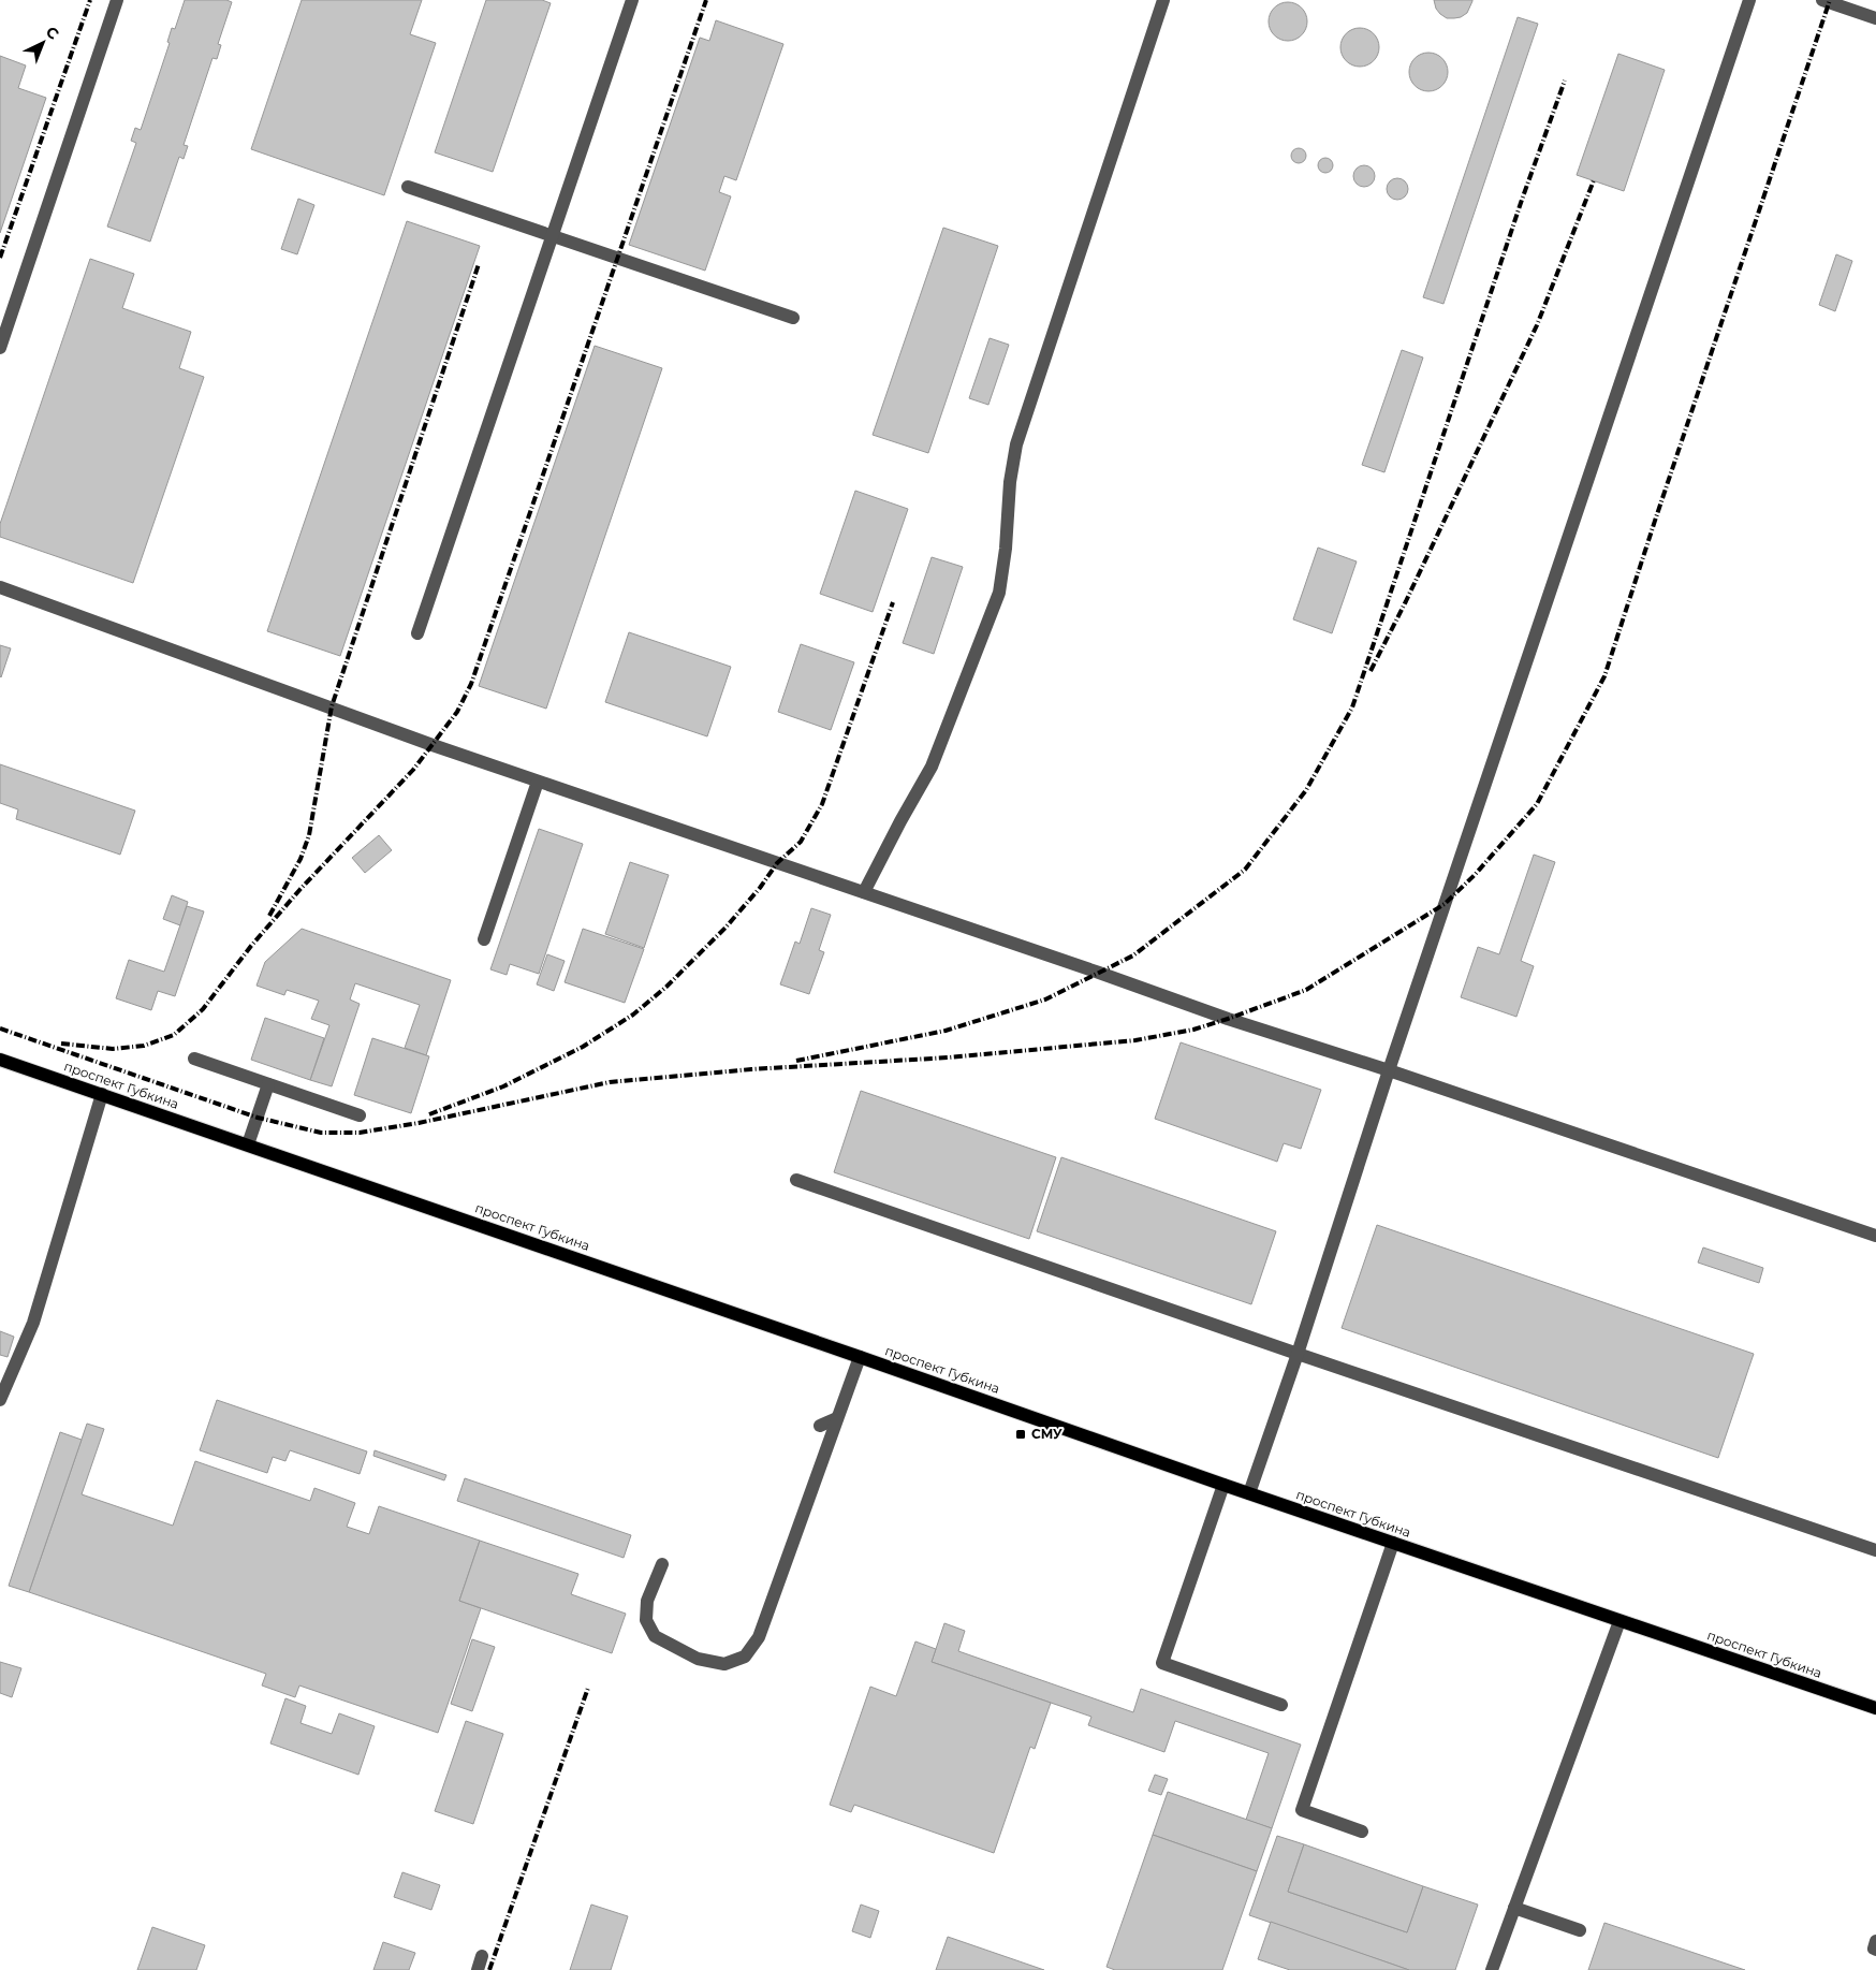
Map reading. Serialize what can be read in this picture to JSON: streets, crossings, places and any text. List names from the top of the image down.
{
  "streets": {
    "main road": ["проспект Губкина"]
  },
  "places": {
    "transit": ["СМУ"]
  },
  "north": "top right"
}
